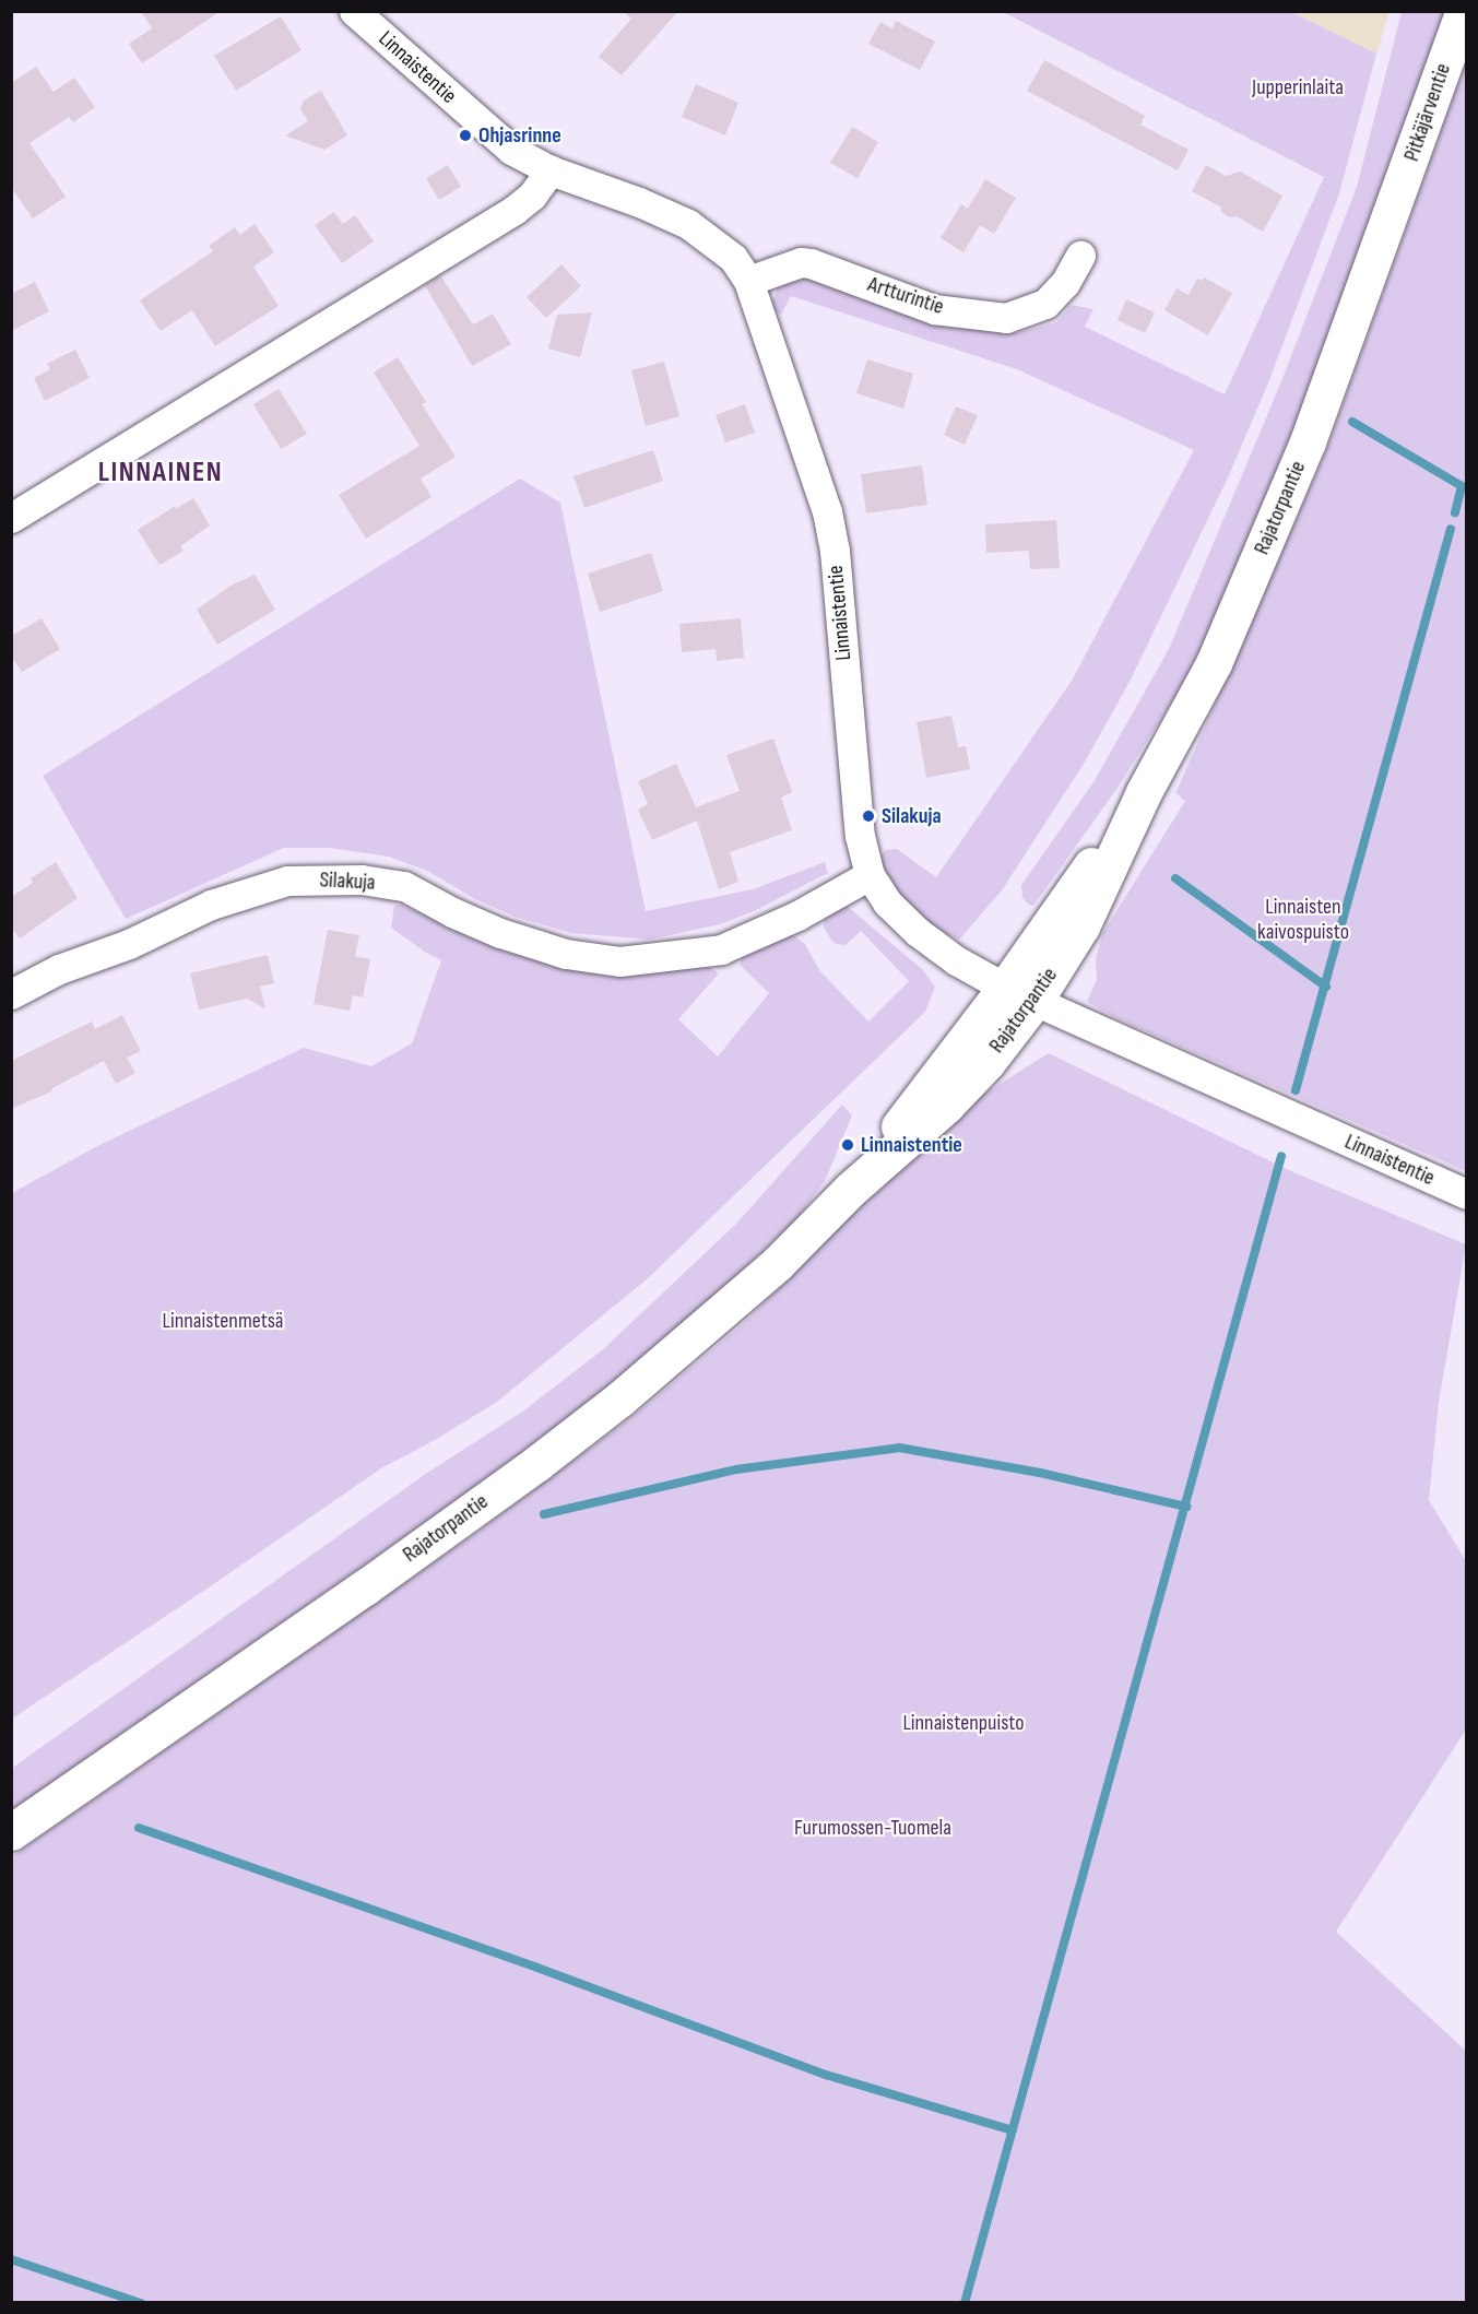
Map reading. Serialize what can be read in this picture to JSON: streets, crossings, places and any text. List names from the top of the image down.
{
  "streets": {
    "main road": ["Pitkäjärventie", "Rajatorpantie"],
    "street": ["Linnaistentie", "Artturintie", "Silakuja"]
  },
  "crossings": [
    ["Linnaistentie", "Artturintie"],
    ["Linnaistentie", "Rajatorpantie"],
    ["Linnaistentie", "Silakuja"],
    ["Pitkäjärventie", "Rajatorpantie"]
  ],
  "districts": ["LINNAINEN"],
  "parks": [
    "Jupperinlaita",
    "Linnaisten kaivospuisto",
    "Linnaistenmetsä",
    "Linnaistenpuisto",
    "Furumossen-Tuomela"
  ],
  "places": ["Ohjasrinne", "Silakuja", "Linnaistentie"]
}
